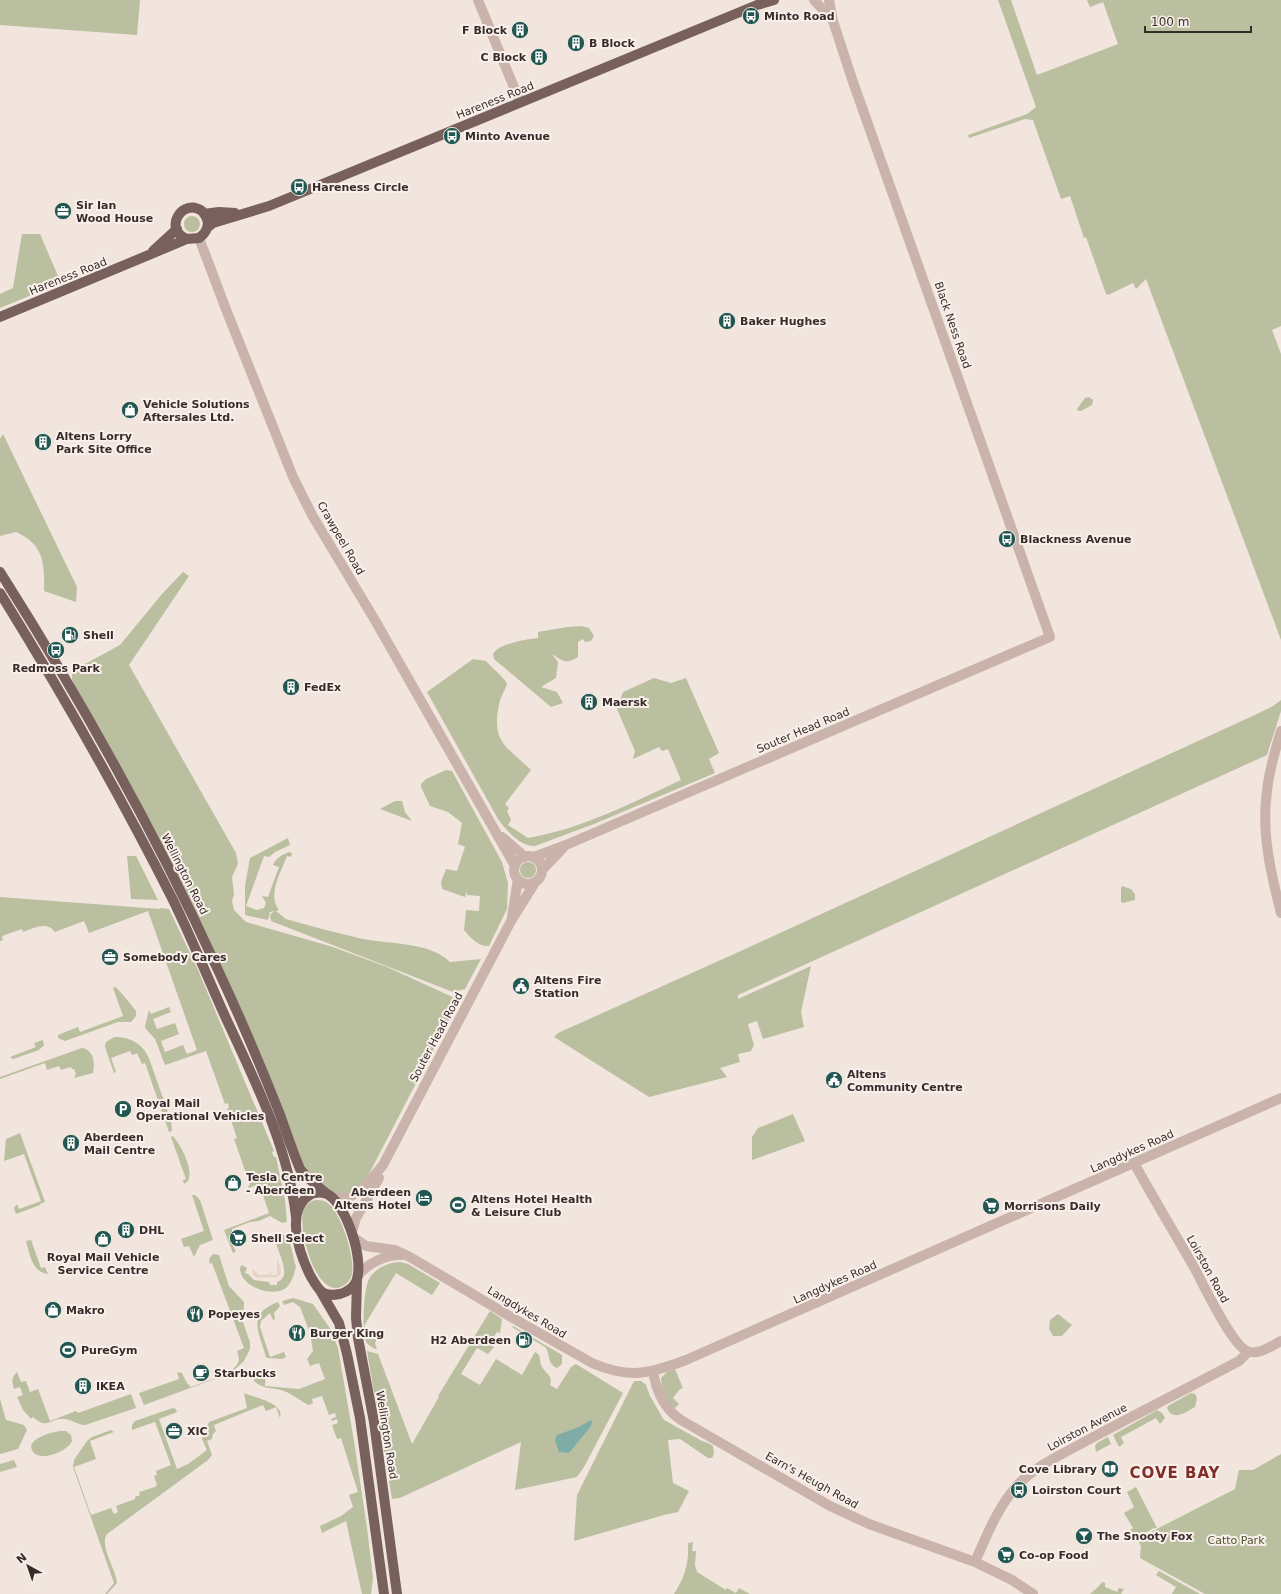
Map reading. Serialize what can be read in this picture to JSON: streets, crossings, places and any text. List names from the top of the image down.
{
  "streets": {
    "main road": ["Hareness Road", "Wellington Road"],
    "street": [
      "Black Ness Road",
      "Crawpeel Road",
      "Souter Head Road",
      "Langdykes Road",
      "Loirston Road",
      "Loirston Avenue",
      "Earn's Heugh Road"
    ]
  },
  "crossings": [
    ["Hareness Road", "Crawpeel Road"],
    ["Black Ness Road", "Souter Head Road"],
    ["Crawpeel Road", "Souter Head Road"],
    ["Souter Head Road", "Wellington Road"],
    ["Souter Head Road", "Langdykes Road"],
    ["Wellington Road", "Langdykes Road"],
    ["Langdykes Road", "Loirston Road"],
    ["Langdykes Road", "Earn's Heugh Road"],
    ["Loirston Road", "Loirston Avenue"],
    ["Loirston Avenue", "Earn's Heugh Road"]
  ],
  "districts": ["COVE BAY"],
  "parks": ["Catto Park"],
  "places": {
    "bus stop": [
      "Minto Road",
      "Minto Avenue",
      "Hareness Circle",
      "Blackness Avenue",
      "Redmoss Park",
      "Loirston Court"
    ],
    "building": [
      "F Block",
      "B Block",
      "C Block",
      "Baker Hughes",
      "Altens Lorry Park Site Office",
      "FedEx",
      "Maersk",
      "Aberdeen Mail Centre",
      "DHL",
      "IKEA"
    ],
    "office": ["Sir Ian Wood House", "Somebody Cares", "XIC"],
    "shop": [
      "Vehicle Solutions Aftersales Ltd.",
      "Tesla Centre - Aberdeen",
      "Royal Mail Vehicle Service Centre",
      "Makro"
    ],
    "fuel station": ["Shell", "H2 Aberdeen"],
    "public building": ["Altens Fire Station", "Altens Community Centre"],
    "parking": ["Royal Mail Operational Vehicles"],
    "hotel": ["Aberdeen Altens Hotel"],
    "sports": ["Altens Hotel Health & Leisure Club", "PureGym"],
    "supermarket": ["Morrisons Daily", "Shell Select", "Co-op Food"],
    "restaurant": ["Popeyes", "Burger King"],
    "cafe": ["Starbucks"],
    "library": ["Cove Library"],
    "bar": ["The Snooty Fox"]
  },
  "scale_bar": "100 m",
  "north": "top left"
}
